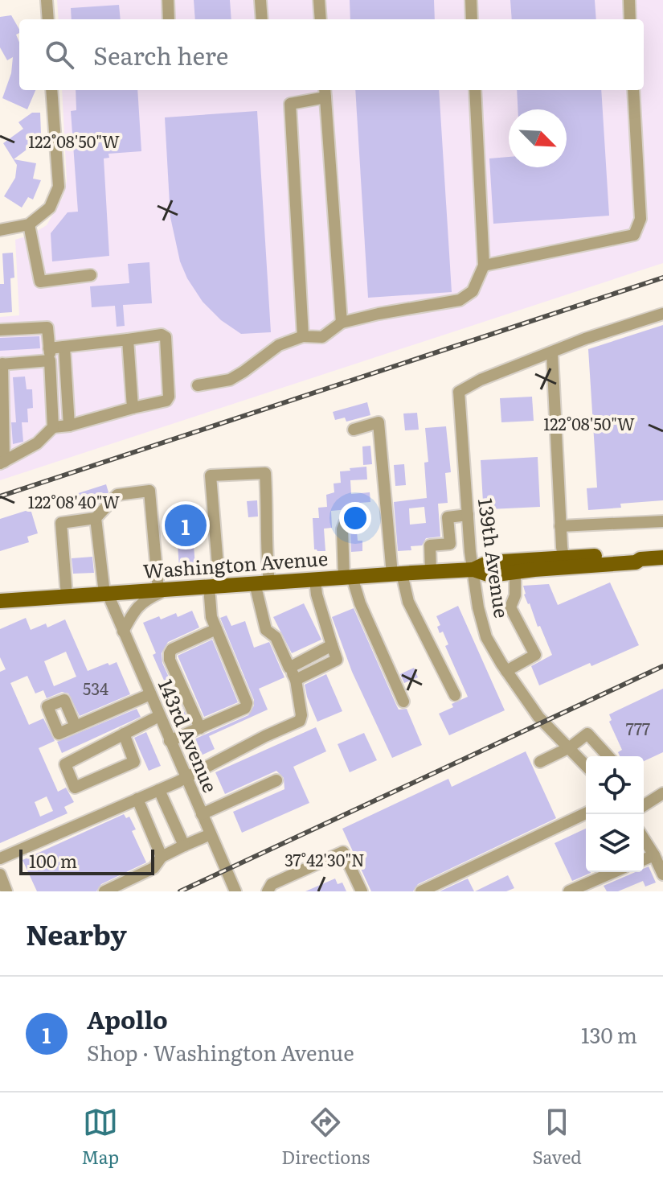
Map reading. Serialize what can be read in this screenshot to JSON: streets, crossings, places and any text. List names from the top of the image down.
{
  "streets": {
    "main road": ["Washington Avenue"],
    "street": ["139th Avenue", "143rd Avenue"]
  },
  "crossings": [
    ["139th Avenue", "Washington Avenue"],
    ["Washington Avenue", "143rd Avenue"]
  ],
  "house_numbers": ["534", "777"],
  "scale_bar": "100 m",
  "north": "bottom right",
  "page": {
    "search": "Search here",
    "pins": "1",
    "scale": "100 m",
    "heading": "Nearby",
    "list": [
      {
        "mark": "1",
        "name": "Apollo",
        "note": "Shop · Washington Avenue",
        "value": "130 m"
      }
    ],
    "nav": ["Map", "Directions", "Saved"]
  },
  "coordinates": ["122°08'50\"W", "122°08'40\"W", "37°42'30\"N"]
}
